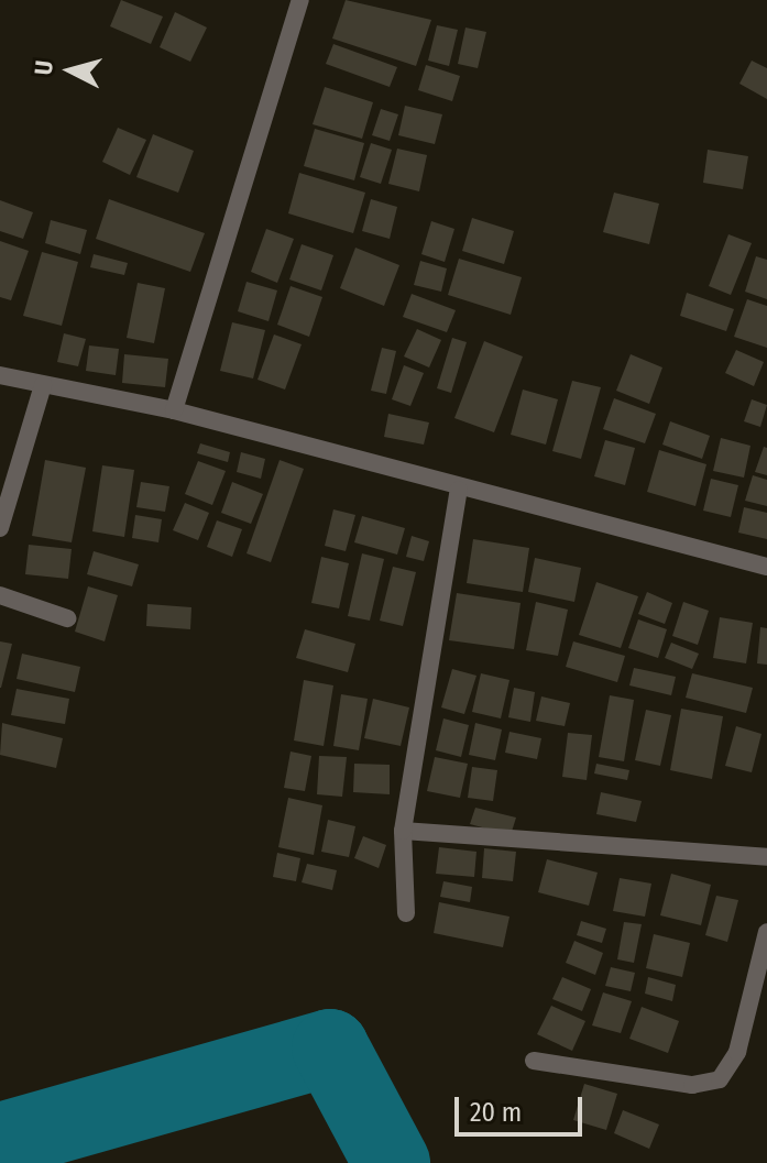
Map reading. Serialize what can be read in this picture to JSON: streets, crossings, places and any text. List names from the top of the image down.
{
  "scale_bar": "20 m",
  "north": "left"
}
